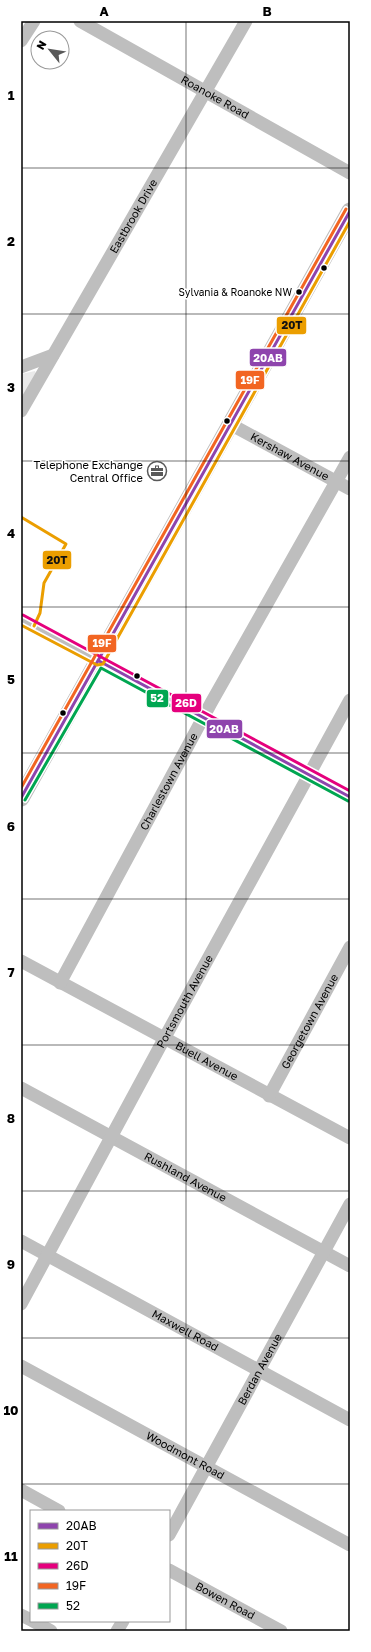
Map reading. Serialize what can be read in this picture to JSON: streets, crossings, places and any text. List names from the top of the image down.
{
  "streets": {
    "street": [
      "Roanoke Road",
      "Eastbrook Drive",
      "Kershaw Avenue",
      "Charlestown Avenue",
      "Portsmouth Avenue",
      "Georgetown Avenue",
      "Buell Avenue",
      "Rushland Avenue",
      "Maxwell Road",
      "Berdan Avenue",
      "Woodmont Road",
      "Bowen Road"
    ]
  },
  "crossings": [
    ["Roanoke Road", "Eastbrook Drive"],
    ["Kershaw Avenue", "Charlestown Avenue"],
    ["Charlestown Avenue", "Buell Avenue"],
    ["Portsmouth Avenue", "Buell Avenue"],
    ["Portsmouth Avenue", "Rushland Avenue"],
    ["Portsmouth Avenue", "Maxwell Road"],
    ["Georgetown Avenue", "Buell Avenue"],
    ["Rushland Avenue", "Berdan Avenue"],
    ["Maxwell Road", "Berdan Avenue"],
    ["Berdan Avenue", "Woodmont Road"]
  ],
  "places": {
    "other": ["Sylvania & Roanoke NW"],
    "office": ["Telephone Exchange Central Office"]
  },
  "lines": [
    "transit line 19F",
    "transit line 20AB",
    "transit line 20T",
    "transit line 26D",
    "transit line 52"
  ],
  "legend": [
    "20AB",
    "20T",
    "26D",
    "19F",
    "52"
  ],
  "north": "top left",
  "grid": {
    "columns": ["A", "B"],
    "rows": [
      "1",
      "2",
      "3",
      "4",
      "5",
      "6",
      "7",
      "8",
      "9",
      "10",
      "11"
    ]
  }
}
